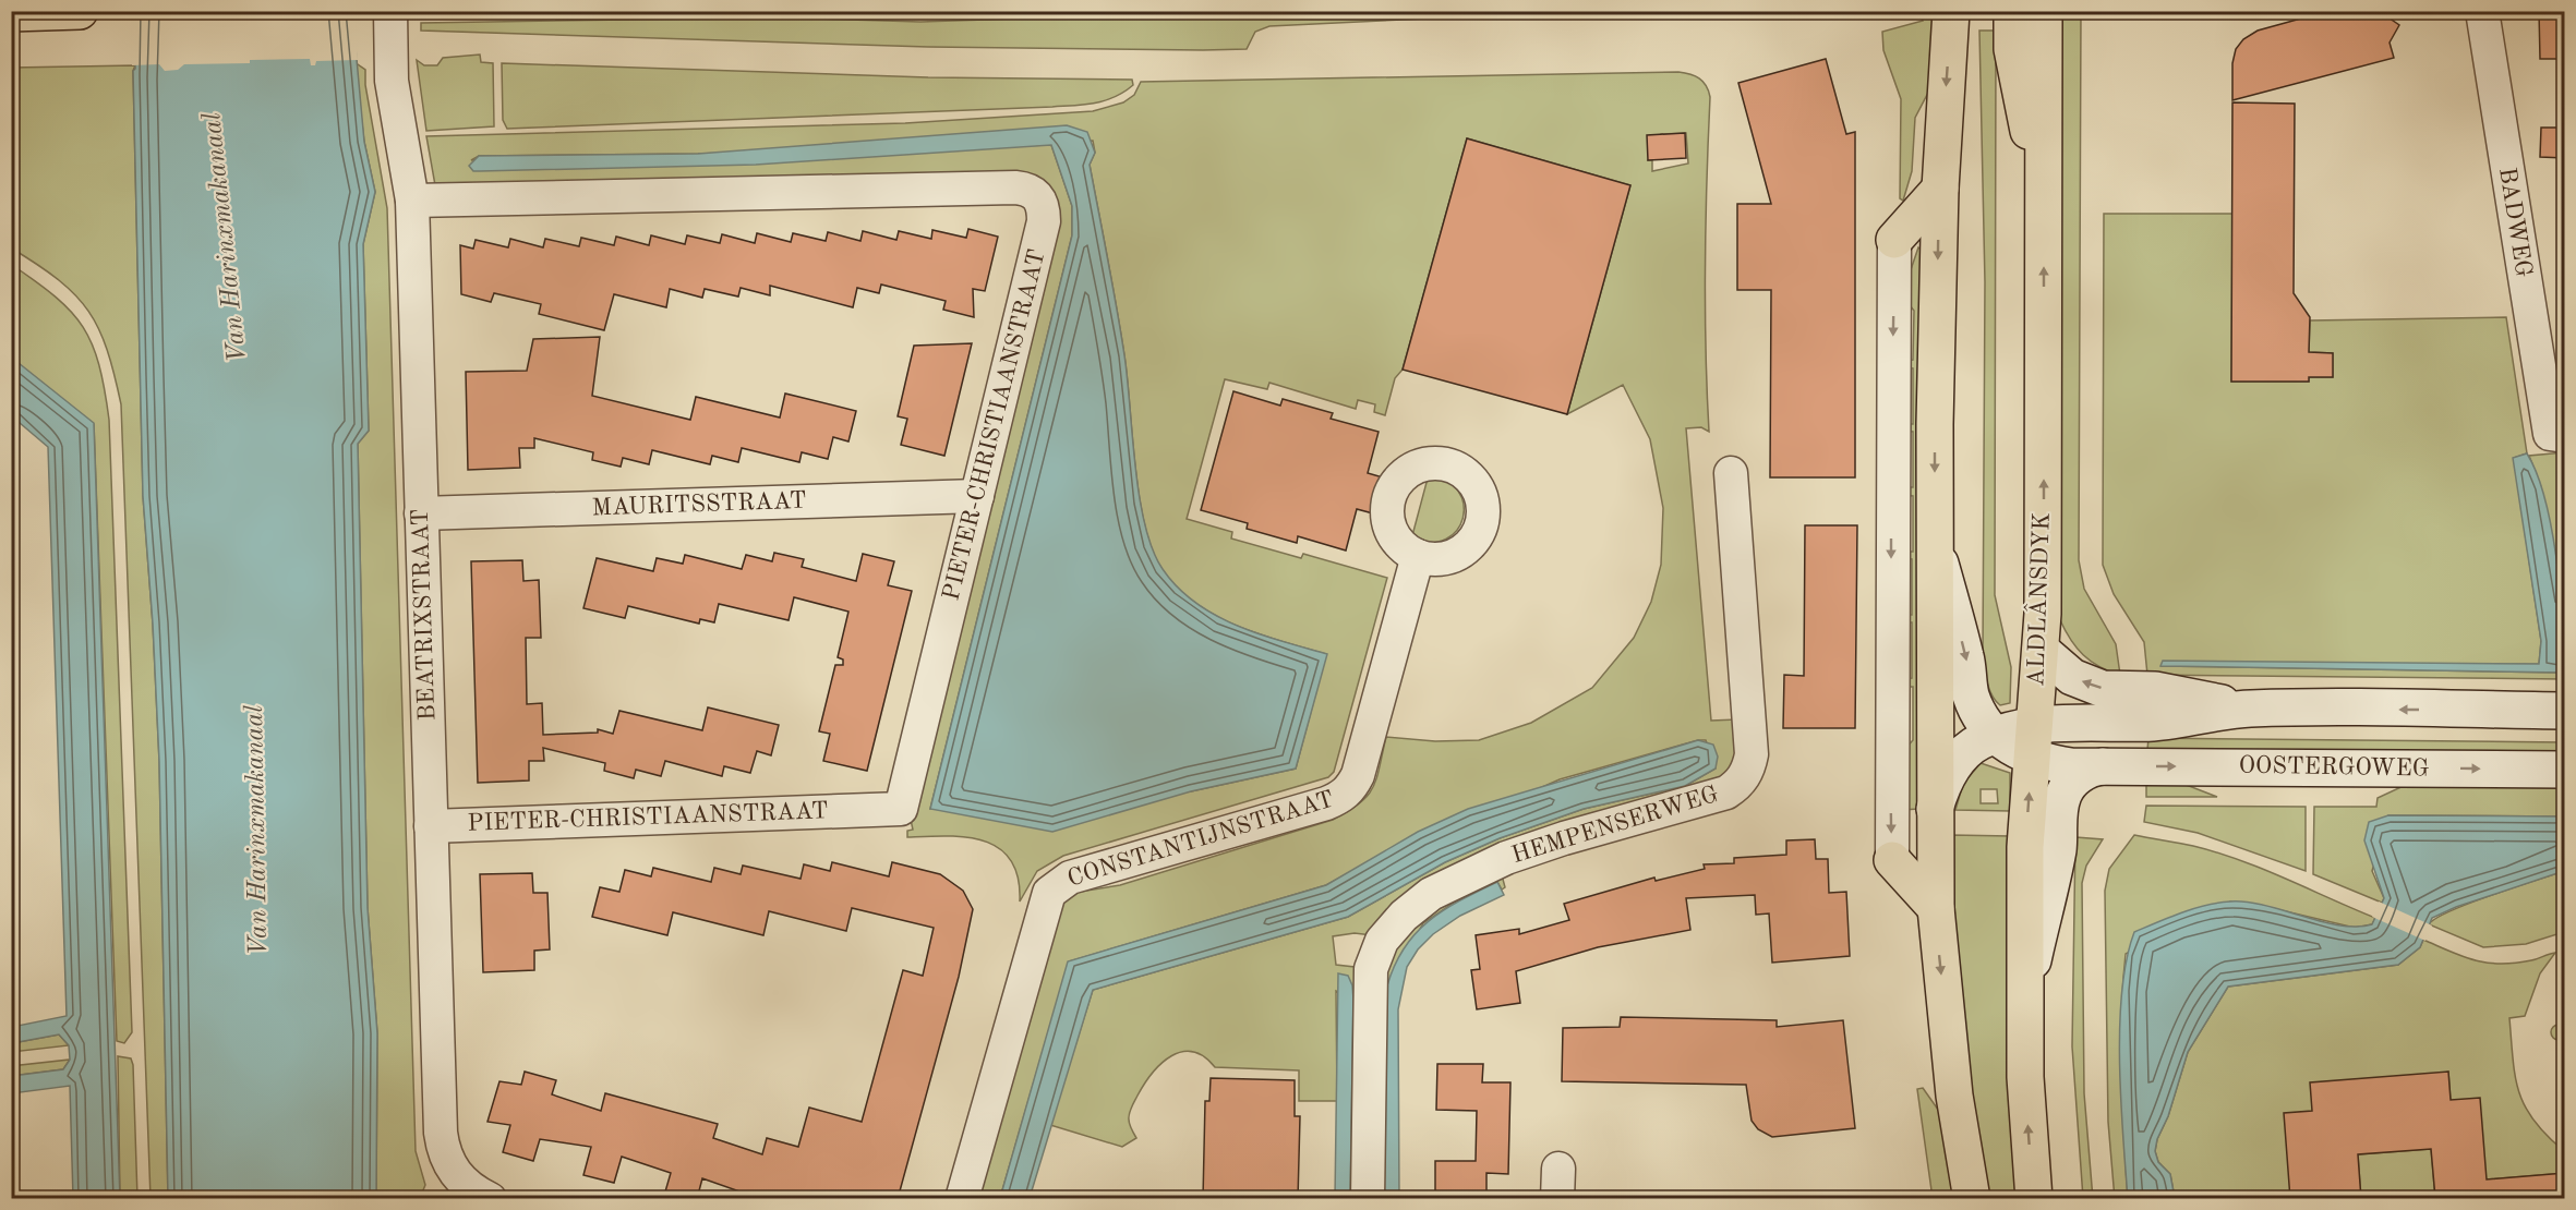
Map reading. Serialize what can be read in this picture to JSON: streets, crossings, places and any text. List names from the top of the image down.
{
  "streets": {
    "main road": ["ALDLÂNSDYK", "OOSTERGOWEG"],
    "street": [
      "BADWEG",
      "PIETER-CHRISTIAANSTRAAT",
      "MAURITSSTRAAT",
      "BEATRIXSTRAAT",
      "HEMPENSERWEG",
      "CONSTANTIJNSTRAAT"
    ]
  },
  "crossings": [
    ["PIETER-CHRISTIAANSTRAAT", "MAURITSSTRAAT"],
    ["PIETER-CHRISTIAANSTRAAT", "BEATRIXSTRAAT"],
    ["MAURITSSTRAAT", "BEATRIXSTRAAT"],
    ["ALDLÂNSDYK", "OOSTERGOWEG"]
  ],
  "water": ["Van Harinxmakanaal"]
}
